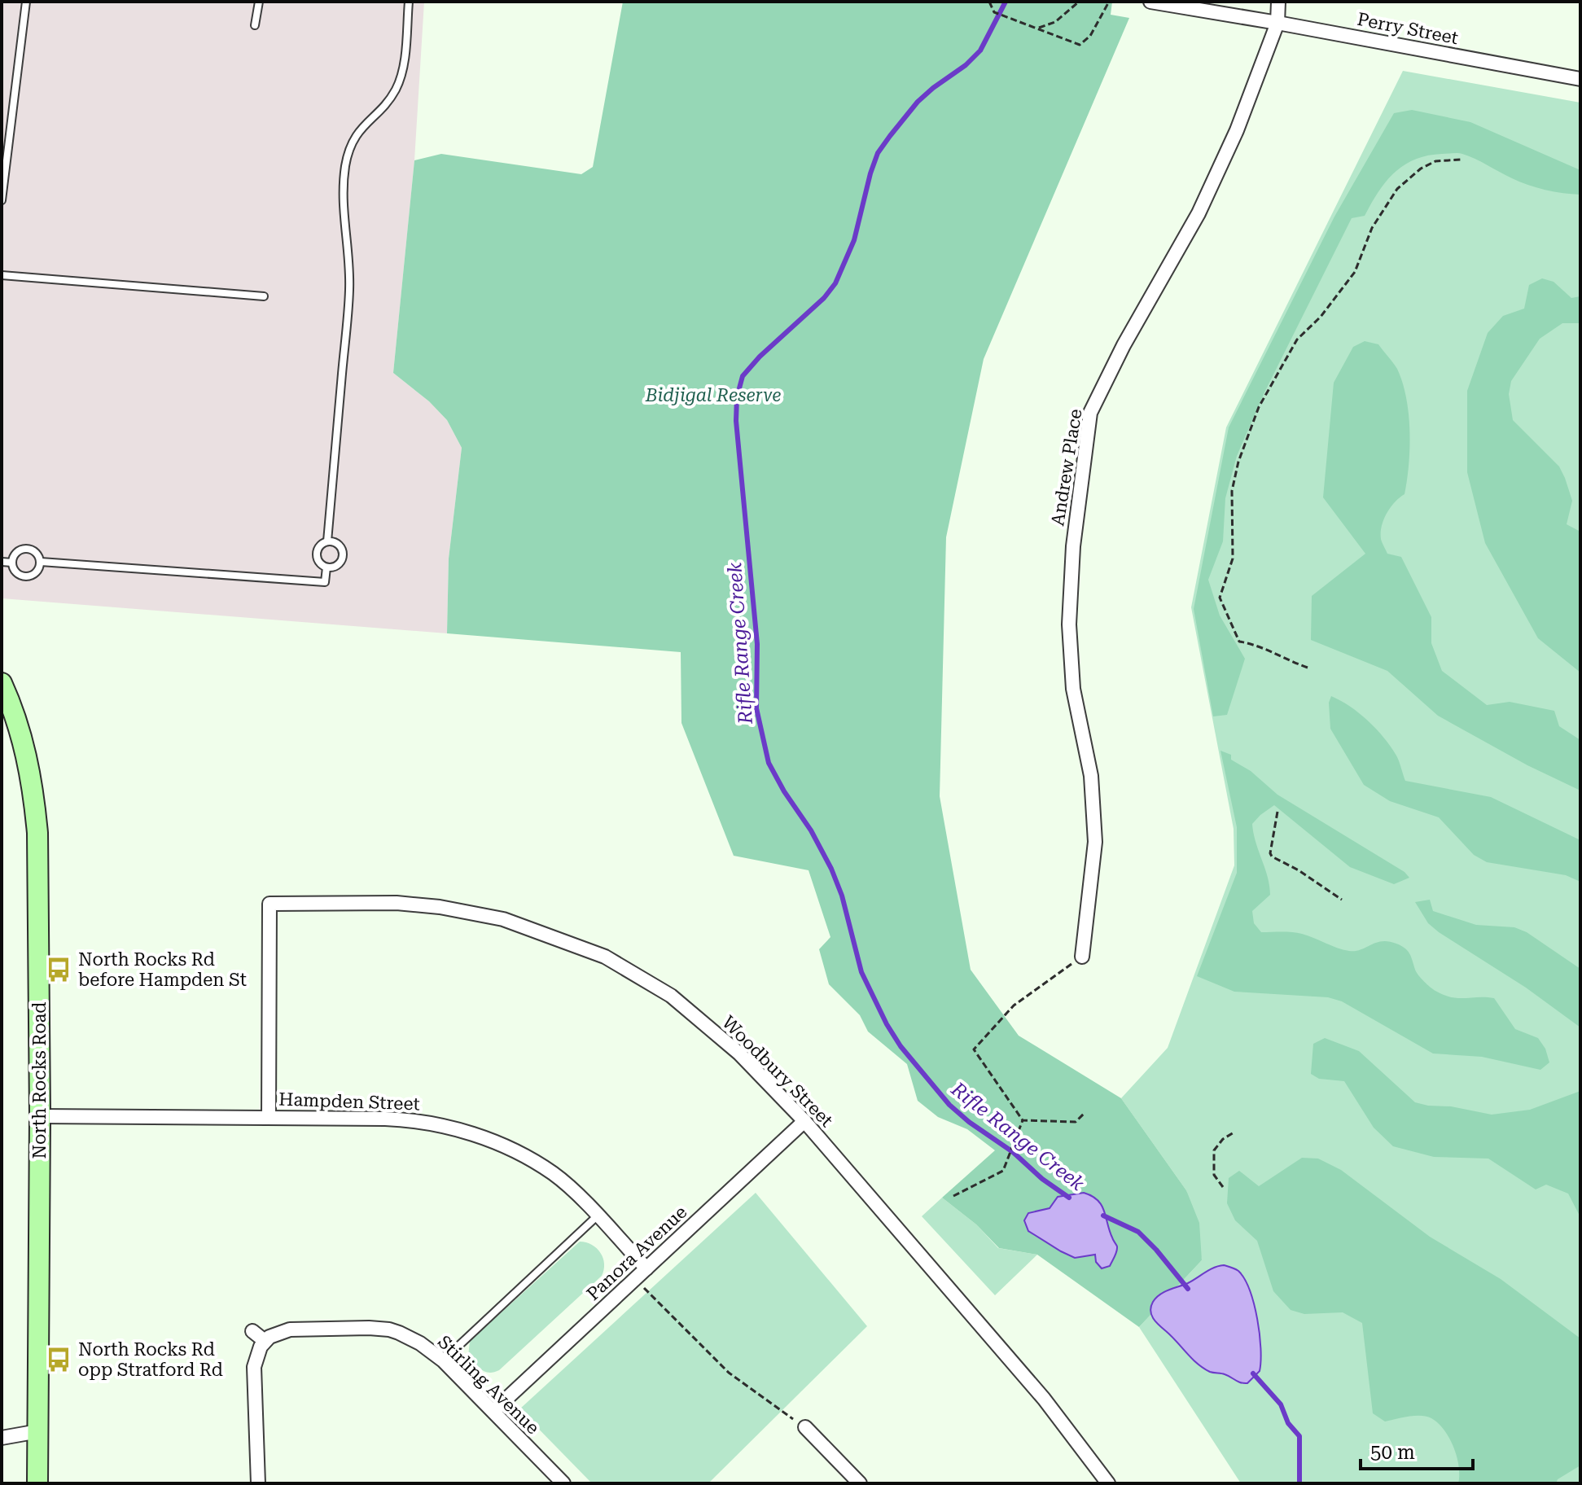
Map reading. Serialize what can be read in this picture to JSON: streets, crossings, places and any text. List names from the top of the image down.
{
  "streets": {
    "main road": ["North Rocks Road"],
    "street": [
      "Perry Street",
      "Andrew Place",
      "Woodbury Street",
      "Hampden Street",
      "Panora Avenue",
      "Stirling Avenue"
    ]
  },
  "crossings": [
    ["Perry Street", "Andrew Place"],
    ["Woodbury Street", "Hampden Street"],
    ["Woodbury Street", "Panora Avenue"],
    ["North Rocks Road", "Hampden Street"],
    ["Hampden Street", "Panora Avenue"],
    ["Panora Avenue", "Stirling Avenue"]
  ],
  "water": ["Rifle Range Creek"],
  "parks": ["Bidjigal Reserve"],
  "places": {
    "bus stop": ["North Rocks Rd before Hampden St", "North Rocks Rd opp Stratford Rd"]
  },
  "scale_bar": "50 m"
}
